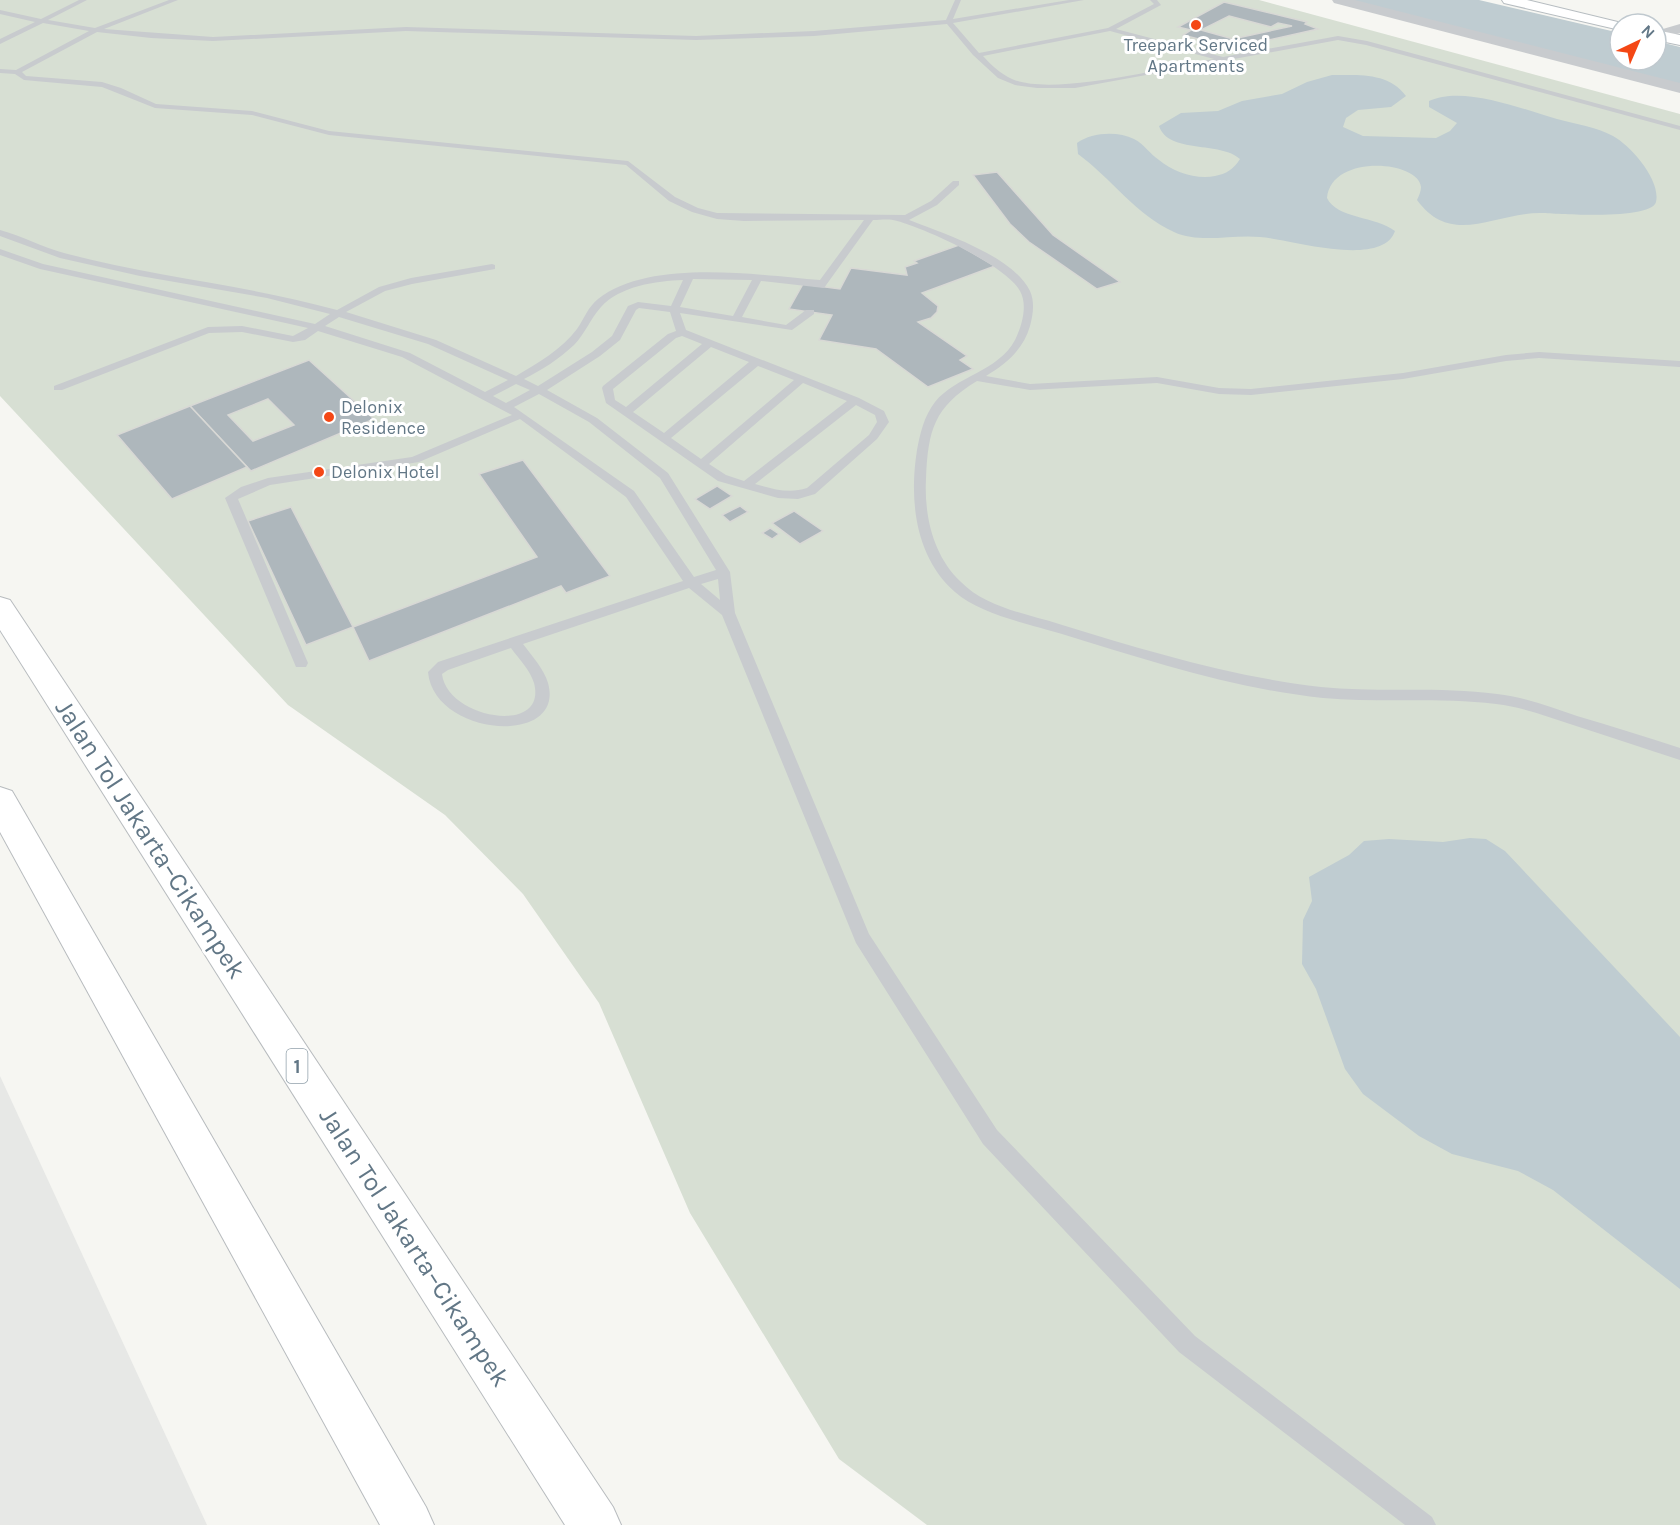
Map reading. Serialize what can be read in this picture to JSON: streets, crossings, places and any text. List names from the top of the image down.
{
  "streets": {
    "main road": ["Jalan Tol Jakarta–Cikampek", "1"]
  },
  "places": ["Treepark Serviced Apartments", "Delonix Residence", "Delonix Hotel"],
  "north": "top right"
}
